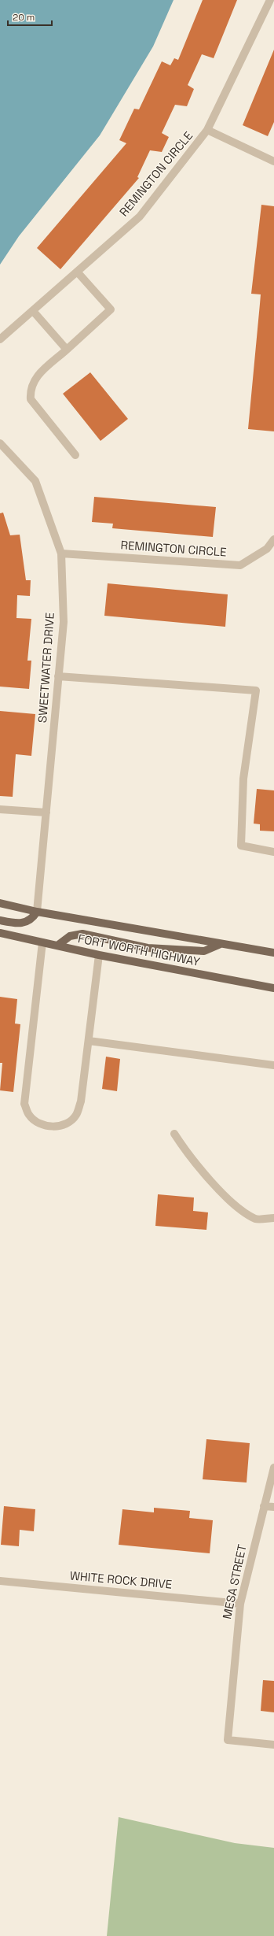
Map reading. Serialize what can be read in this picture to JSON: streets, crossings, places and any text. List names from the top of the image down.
{
  "streets": {
    "main road": ["FORT WORTH HIGHWAY"],
    "street": [
      "REMINGTON CIRCLE",
      "SWEETWATER DRIVE",
      "WHITE ROCK DRIVE",
      "MESA STREET"
    ]
  },
  "crossings": [
    ["REMINGTON CIRCLE", "SWEETWATER DRIVE"],
    ["SWEETWATER DRIVE", "FORT WORTH HIGHWAY"],
    ["WHITE ROCK DRIVE", "MESA STREET"]
  ],
  "scale_bar": "20 m"
}
